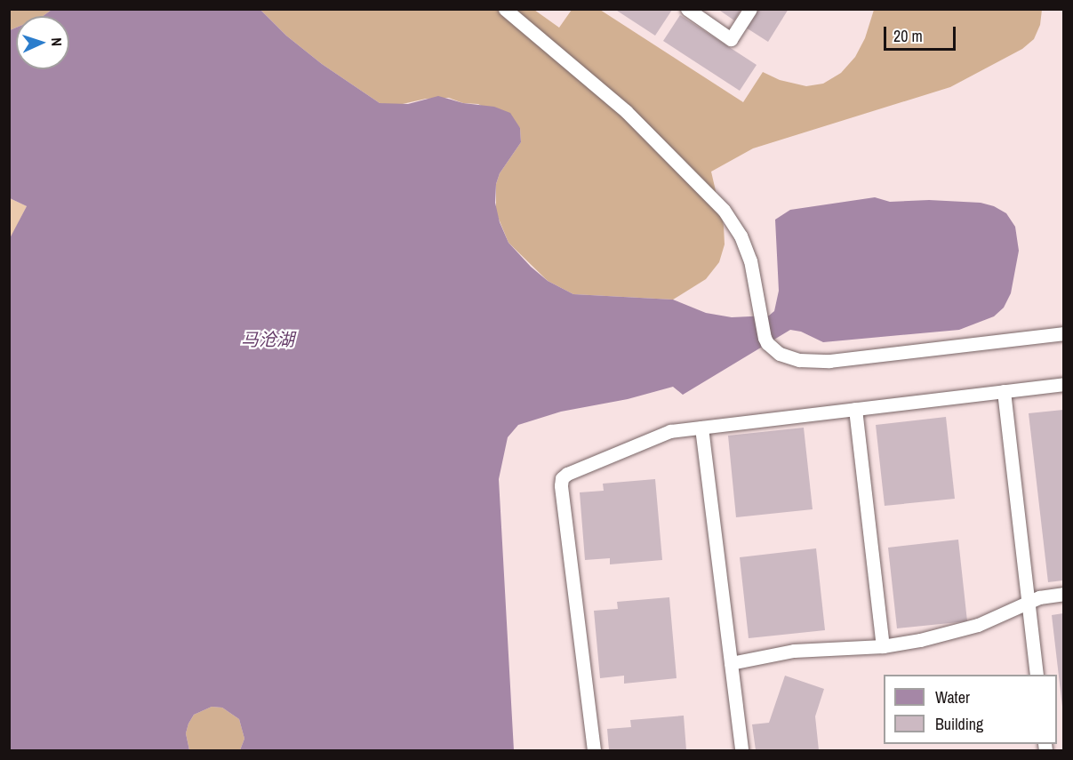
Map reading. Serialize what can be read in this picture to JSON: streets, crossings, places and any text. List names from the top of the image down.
{
  "water": ["马沧湖"],
  "legend": ["Water", "Building"],
  "scale_bar": "20 m",
  "north": "right"
}
